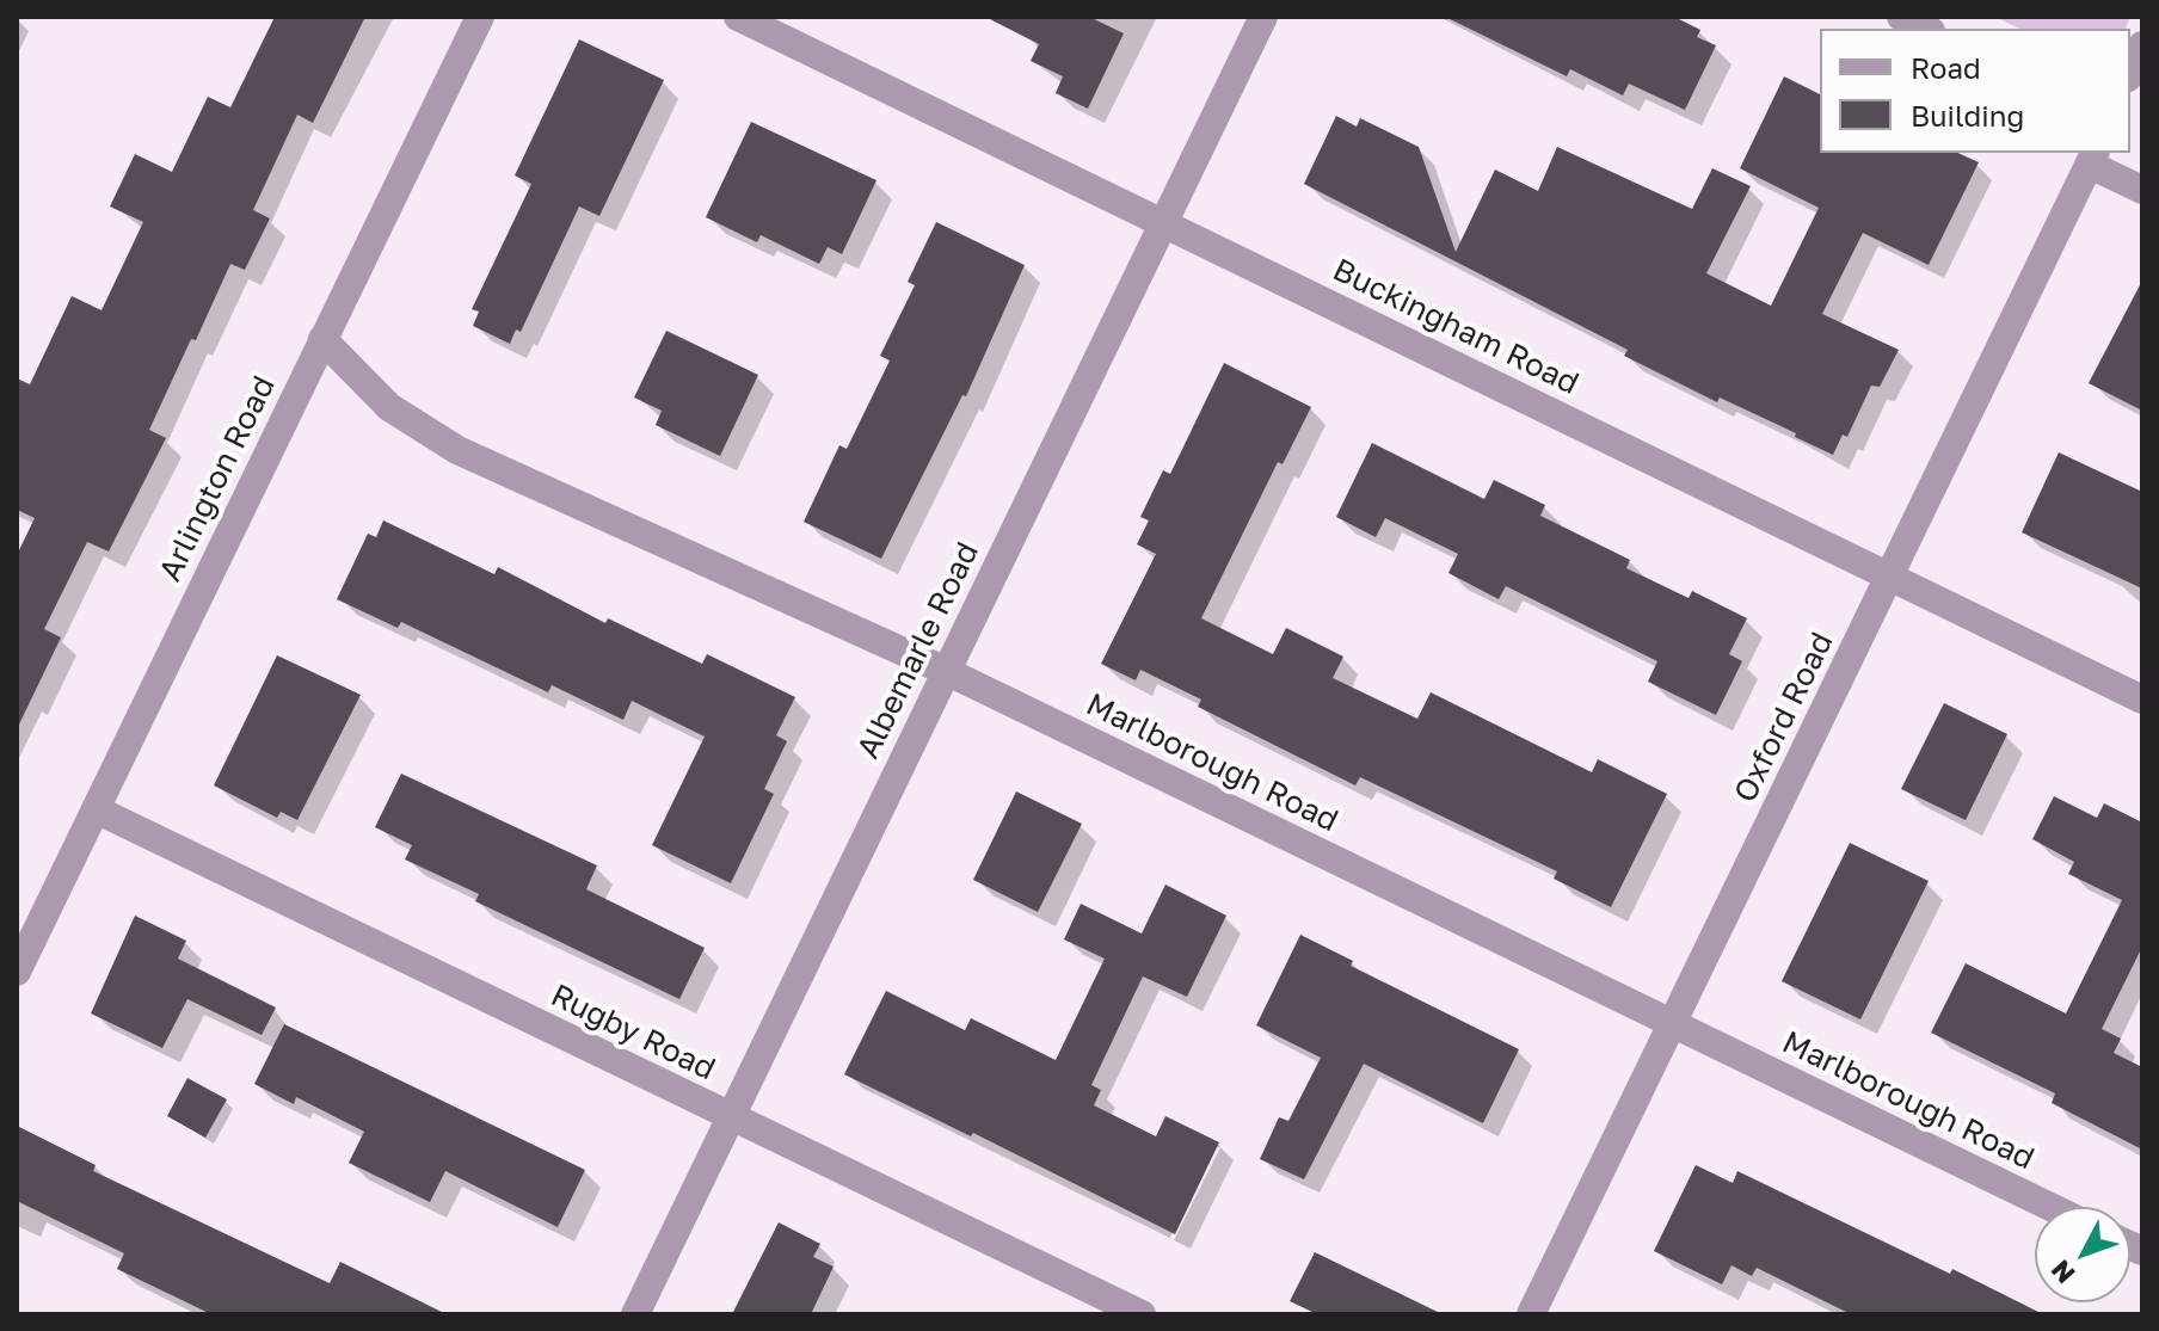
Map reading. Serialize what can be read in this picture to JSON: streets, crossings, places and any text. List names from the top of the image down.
{
  "streets": {
    "street": [
      "Buckingham Road",
      "Arlington Road",
      "Albemarle Road",
      "Oxford Road",
      "Marlborough Road",
      "Rugby Road"
    ]
  },
  "crossings": [
    ["Buckingham Road", "Albemarle Road"],
    ["Buckingham Road", "Oxford Road"],
    ["Arlington Road", "Marlborough Road"],
    ["Arlington Road", "Rugby Road"],
    ["Albemarle Road", "Marlborough Road"],
    ["Albemarle Road", "Rugby Road"],
    ["Oxford Road", "Marlborough Road"]
  ],
  "legend": ["Road", "Building"],
  "north": "bottom left"
}
